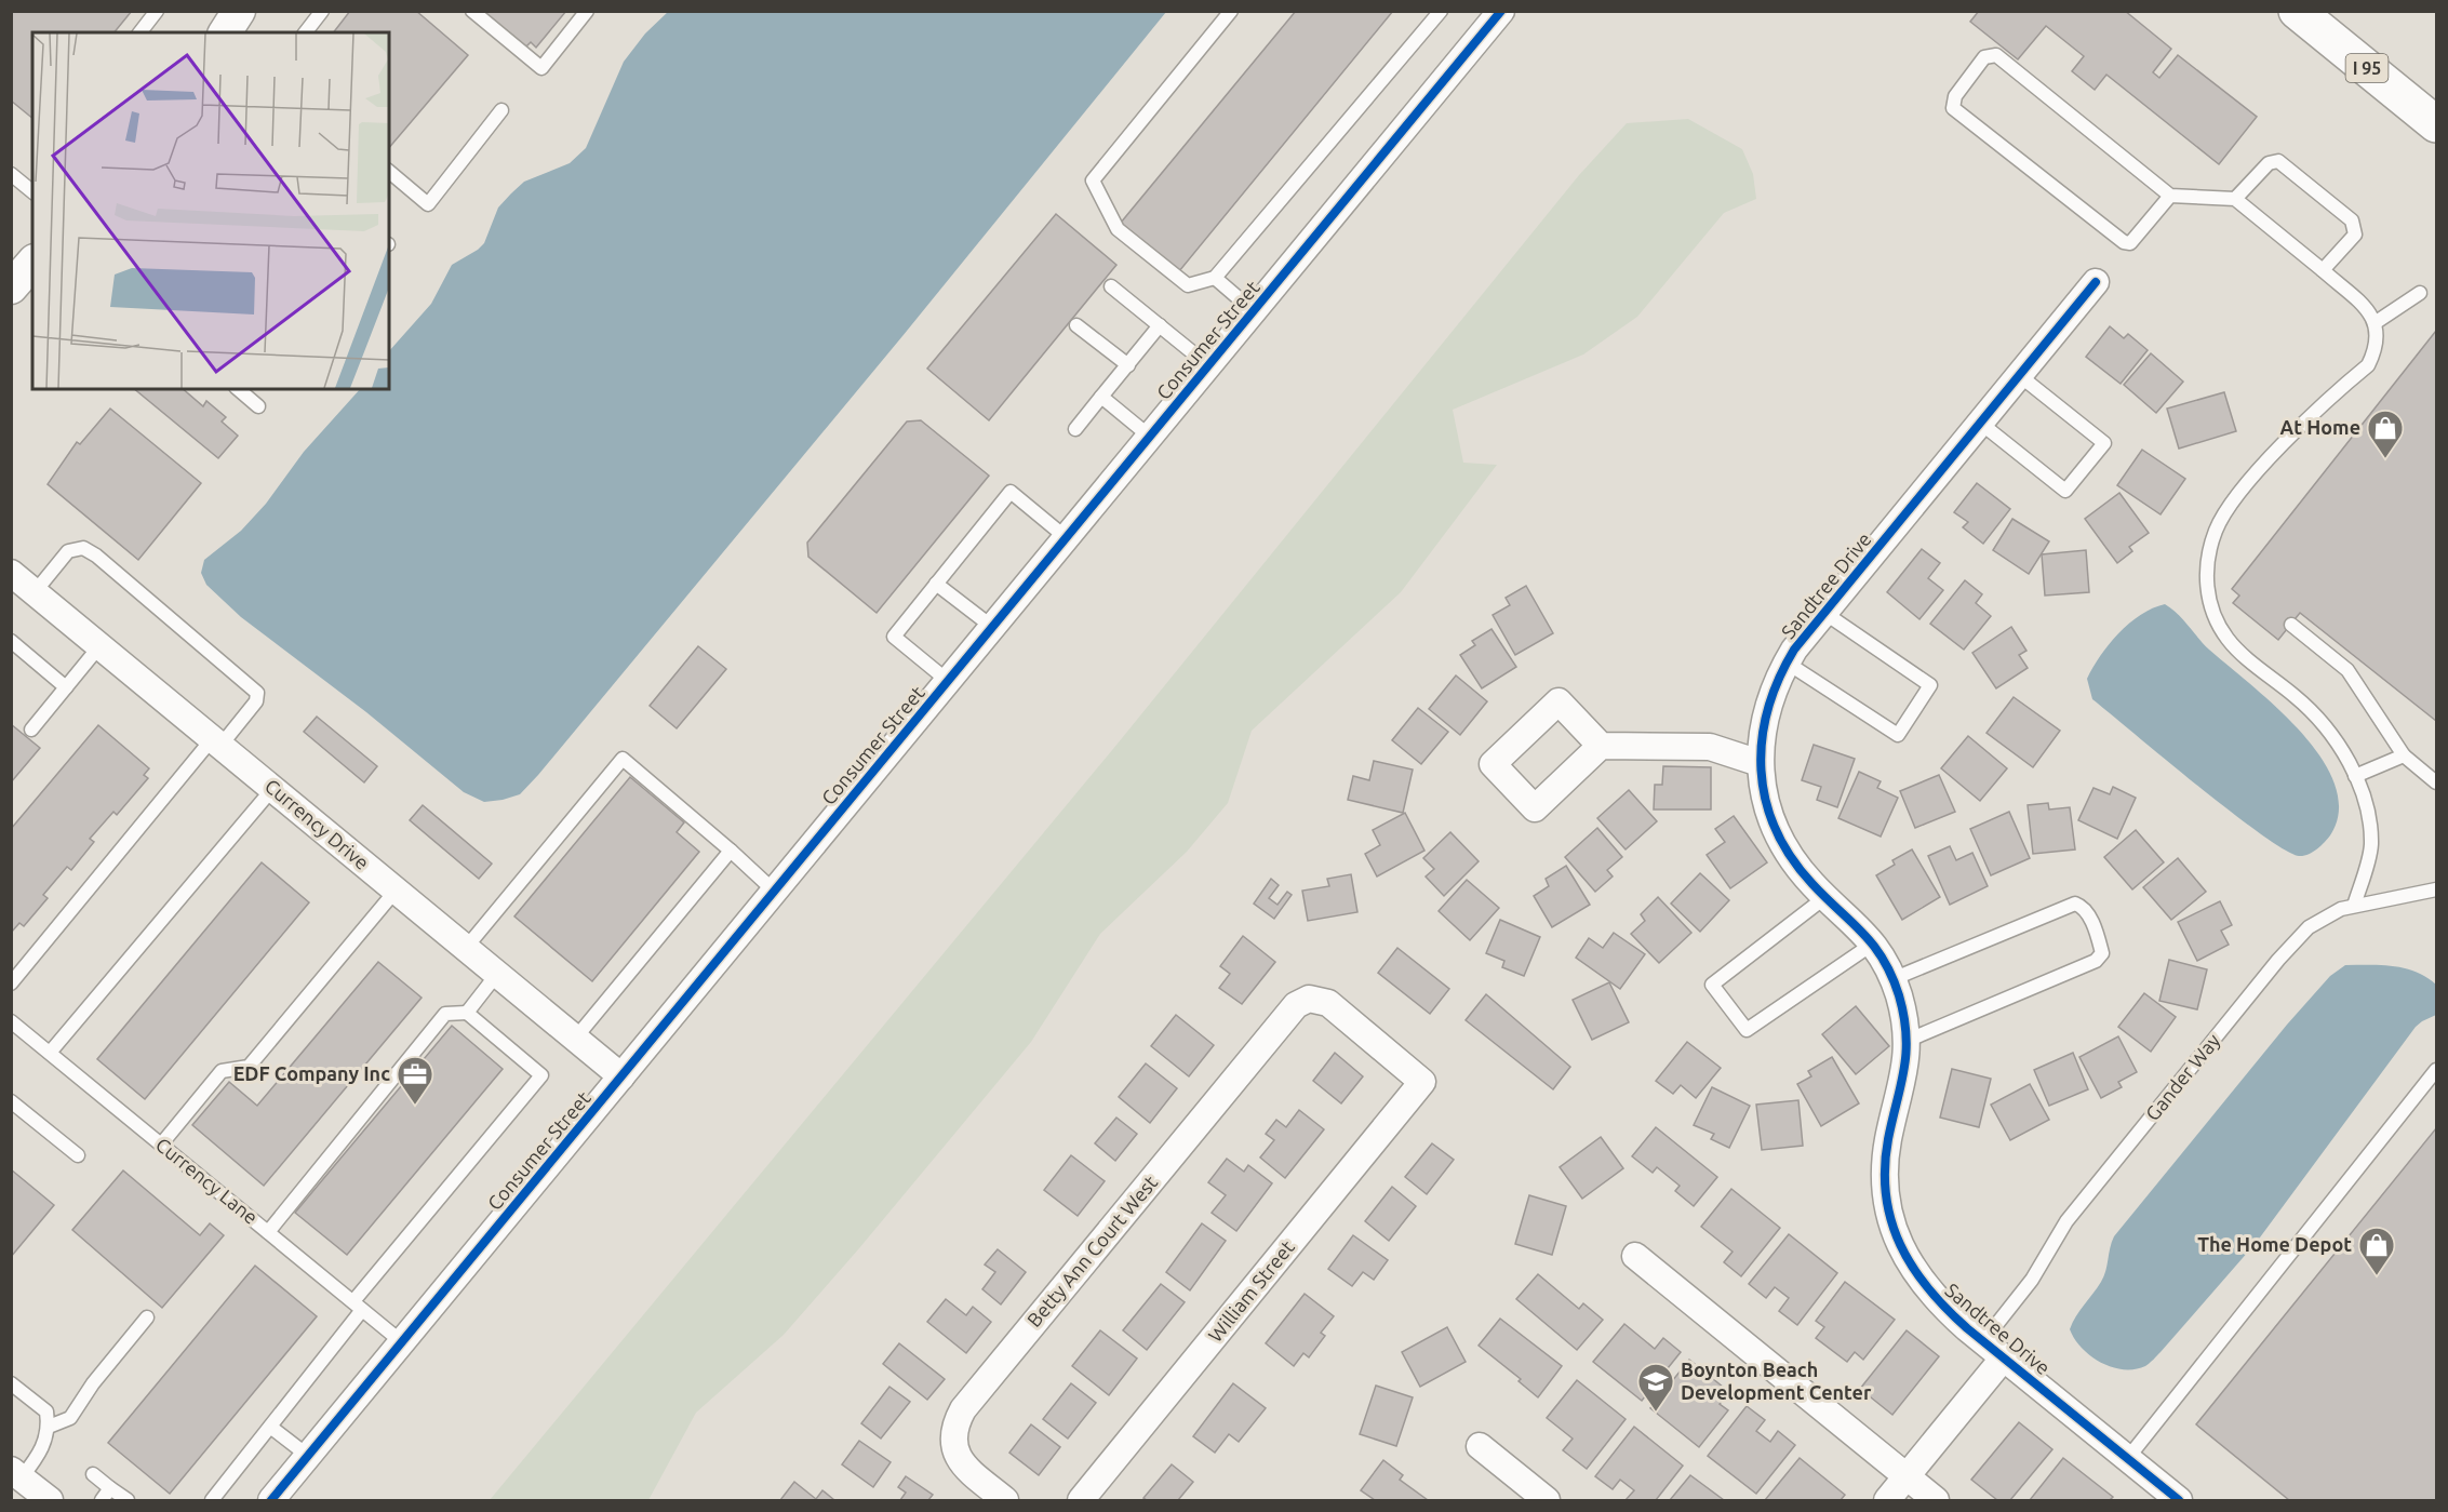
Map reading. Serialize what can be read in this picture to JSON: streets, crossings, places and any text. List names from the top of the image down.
{
  "streets": {
    "highway": ["I 95"],
    "street": [
      "Consumer Street",
      "Sandtree Drive",
      "Currency Drive",
      "Betty Ann Court West",
      "William Street"
    ],
    "lane": ["Gander Way", "Currency Lane"]
  },
  "crossings": [
    ["Consumer Street", "Currency Drive"],
    ["Consumer Street", "Currency Lane"],
    ["Sandtree Drive", "Gander Way"],
    ["Betty Ann Court West", "William Street"]
  ],
  "places": {
    "shop": ["At Home", "The Home Depot"],
    "office": ["EDF Company Inc"],
    "school or university": ["Boynton Beach Development Center"]
  }
}
